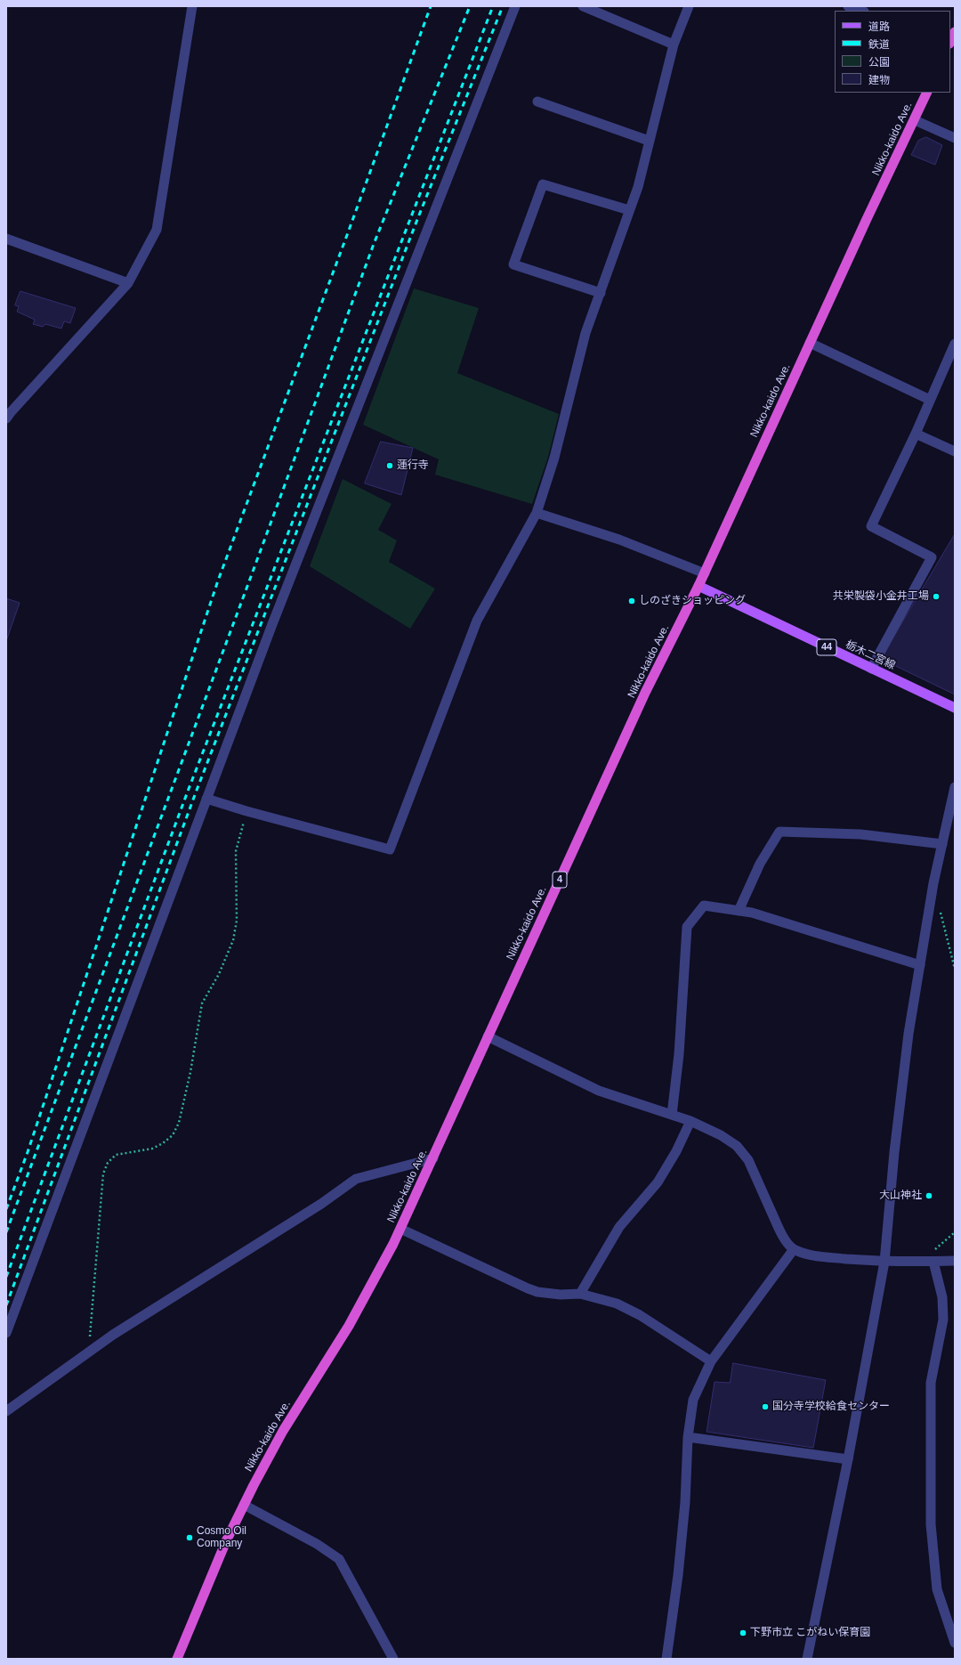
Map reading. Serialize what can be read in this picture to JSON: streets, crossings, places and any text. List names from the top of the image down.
{
  "streets": {
    "highway": ["Nikko-kaido Ave.", "4"],
    "main road": ["44", "栃木二宮線"]
  },
  "crossings": [
    ["Nikko-kaido Ave.", "栃木二宮線"]
  ],
  "places": [
    "蓮行寺",
    "共栄製袋小金井工場",
    "しのざきショッピング",
    "大山神社",
    "国分寺学校給食センター",
    "Cosmo Oil Company",
    "下野市立 こがねい保育園"
  ],
  "legend": [
    "道路",
    "鉄道",
    "公園",
    "建物"
  ]
}
